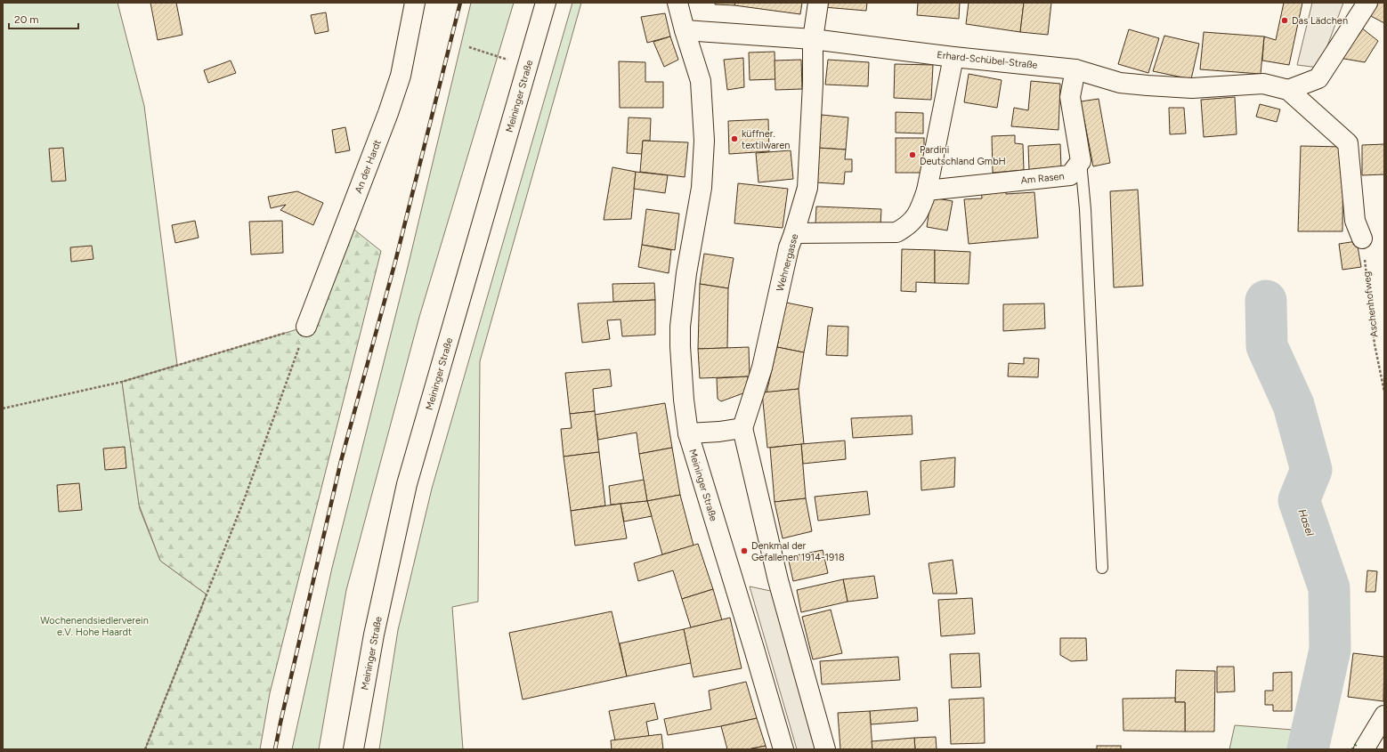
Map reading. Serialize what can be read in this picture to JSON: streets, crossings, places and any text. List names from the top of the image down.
{
  "streets": {
    "street": [
      "Erhard-Schübel-Straße",
      "Meininger Straße",
      "An der Hardt",
      "Am Rasen",
      "Wehnergasse"
    ],
    "path": ["Aschenhofweg"]
  },
  "crossings": [
    ["Erhard-Schübel-Straße", "Meininger Straße"],
    ["Erhard-Schübel-Straße", "Wehnergasse"],
    ["Erhard-Schübel-Straße", "Aschenhofweg"]
  ],
  "water": ["Hasel"],
  "parks": ["Wochenendsiedlerverein e.V. Hohe Haardt"],
  "places": [
    "Das Lädchen",
    "küffner. textilwaren",
    "Pardini Deutschland GmbH",
    "Denkmal der Gefallenen 1914-1918"
  ],
  "scale_bar": "20 m"
}
